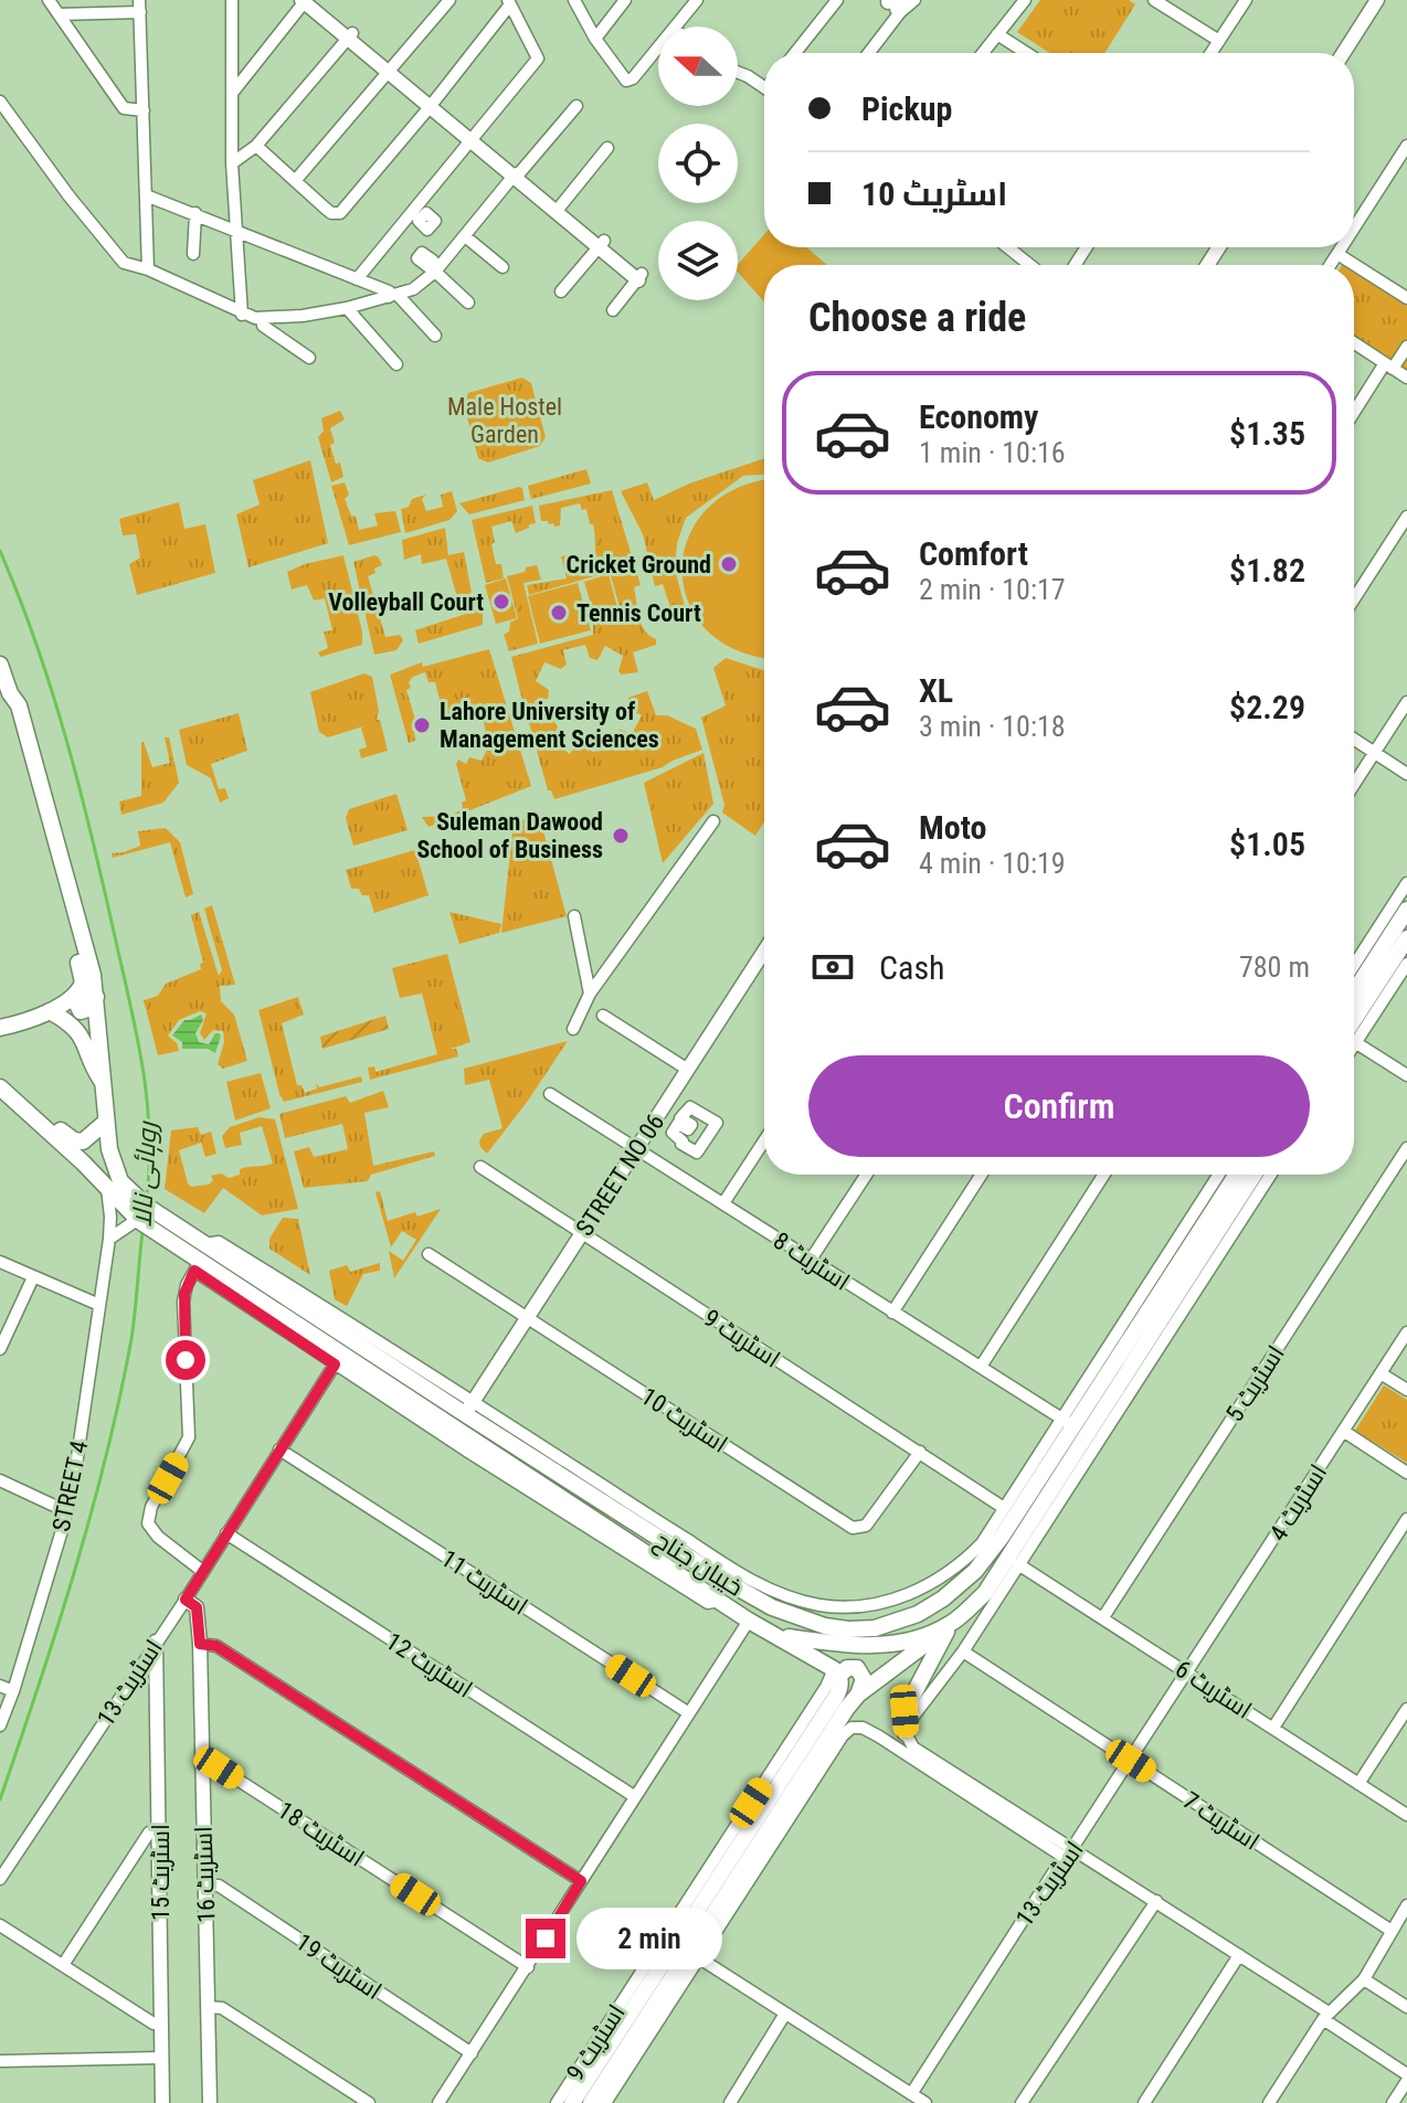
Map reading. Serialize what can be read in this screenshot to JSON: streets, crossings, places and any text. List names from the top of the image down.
{
  "streets": {
    "main road": ["خیبان جناح"],
    "street": [
      "STREET NO 06",
      "اسٹریٹ 8",
      "اسٹریٹ 9",
      "اسٹریٹ 5",
      "اسٹریٹ 10",
      "STREET 4",
      "اسٹریٹ 4",
      "اسٹریٹ 11",
      "اسٹریٹ 12",
      "اسٹریٹ 13",
      "اسٹریٹ 6",
      "اسٹریٹ 7",
      "اسٹریٹ 18",
      "اسٹریٹ 15",
      "اسٹریٹ 16",
      "اسٹریٹ 19"
    ]
  },
  "crossings": [
    ["STREET NO 06", "اسٹریٹ 8"],
    ["STREET NO 06", "اسٹریٹ 9"],
    ["STREET NO 06", "اسٹریٹ 10"],
    ["STREET NO 06", "خیبان جناح"],
    ["اسٹریٹ 8", "خیبان جناح"],
    ["اسٹریٹ 9", "اسٹریٹ 10"],
    ["اسٹریٹ 9", "خیبان جناح"],
    ["اسٹریٹ 5", "اسٹریٹ 6"],
    ["STREET 4", "خیبان جناح"],
    ["اسٹریٹ 4", "اسٹریٹ 13"],
    ["اسٹریٹ 4", "اسٹریٹ 6"],
    ["خیبان جناح", "اسٹریٹ 13"],
    ["اسٹریٹ 11", "اسٹریٹ 13"],
    ["اسٹریٹ 12", "اسٹریٹ 13"],
    ["اسٹریٹ 13", "اسٹریٹ 6"],
    ["اسٹریٹ 13", "اسٹریٹ 7"],
    ["اسٹریٹ 13", "اسٹریٹ 15"],
    ["اسٹریٹ 13", "اسٹریٹ 16"],
    ["اسٹریٹ 18", "اسٹریٹ 16"],
    ["اسٹریٹ 16", "اسٹریٹ 19"]
  ],
  "water": ["روہائی نالا"],
  "parks": ["Male Hostel Garden"],
  "places": [
    "Cricket Ground",
    "Volleyball Court",
    "Tennis Court",
    "Lahore University of Management Sciences",
    "Suleman Dawood School of Business"
  ],
  "north": "left",
  "page": {
    "banner": ["Pickup", "اسٹریٹ 10"],
    "heading": "Choose a ride",
    "list": [
      {
        "name": "Economy",
        "note": "1 min · 10:16",
        "value": "$1.35"
      },
      {
        "name": "Comfort",
        "note": "2 min · 10:17",
        "value": "$1.82"
      },
      {
        "name": "XL",
        "note": "3 min · 10:18",
        "value": "$2.29"
      },
      {
        "name": "Moto",
        "note": "4 min · 10:19",
        "value": "$1.05"
      }
    ],
    "pay": ["Cash", "780 m"],
    "buttons": "Confirm",
    "bubble": "2 min"
  }
}
